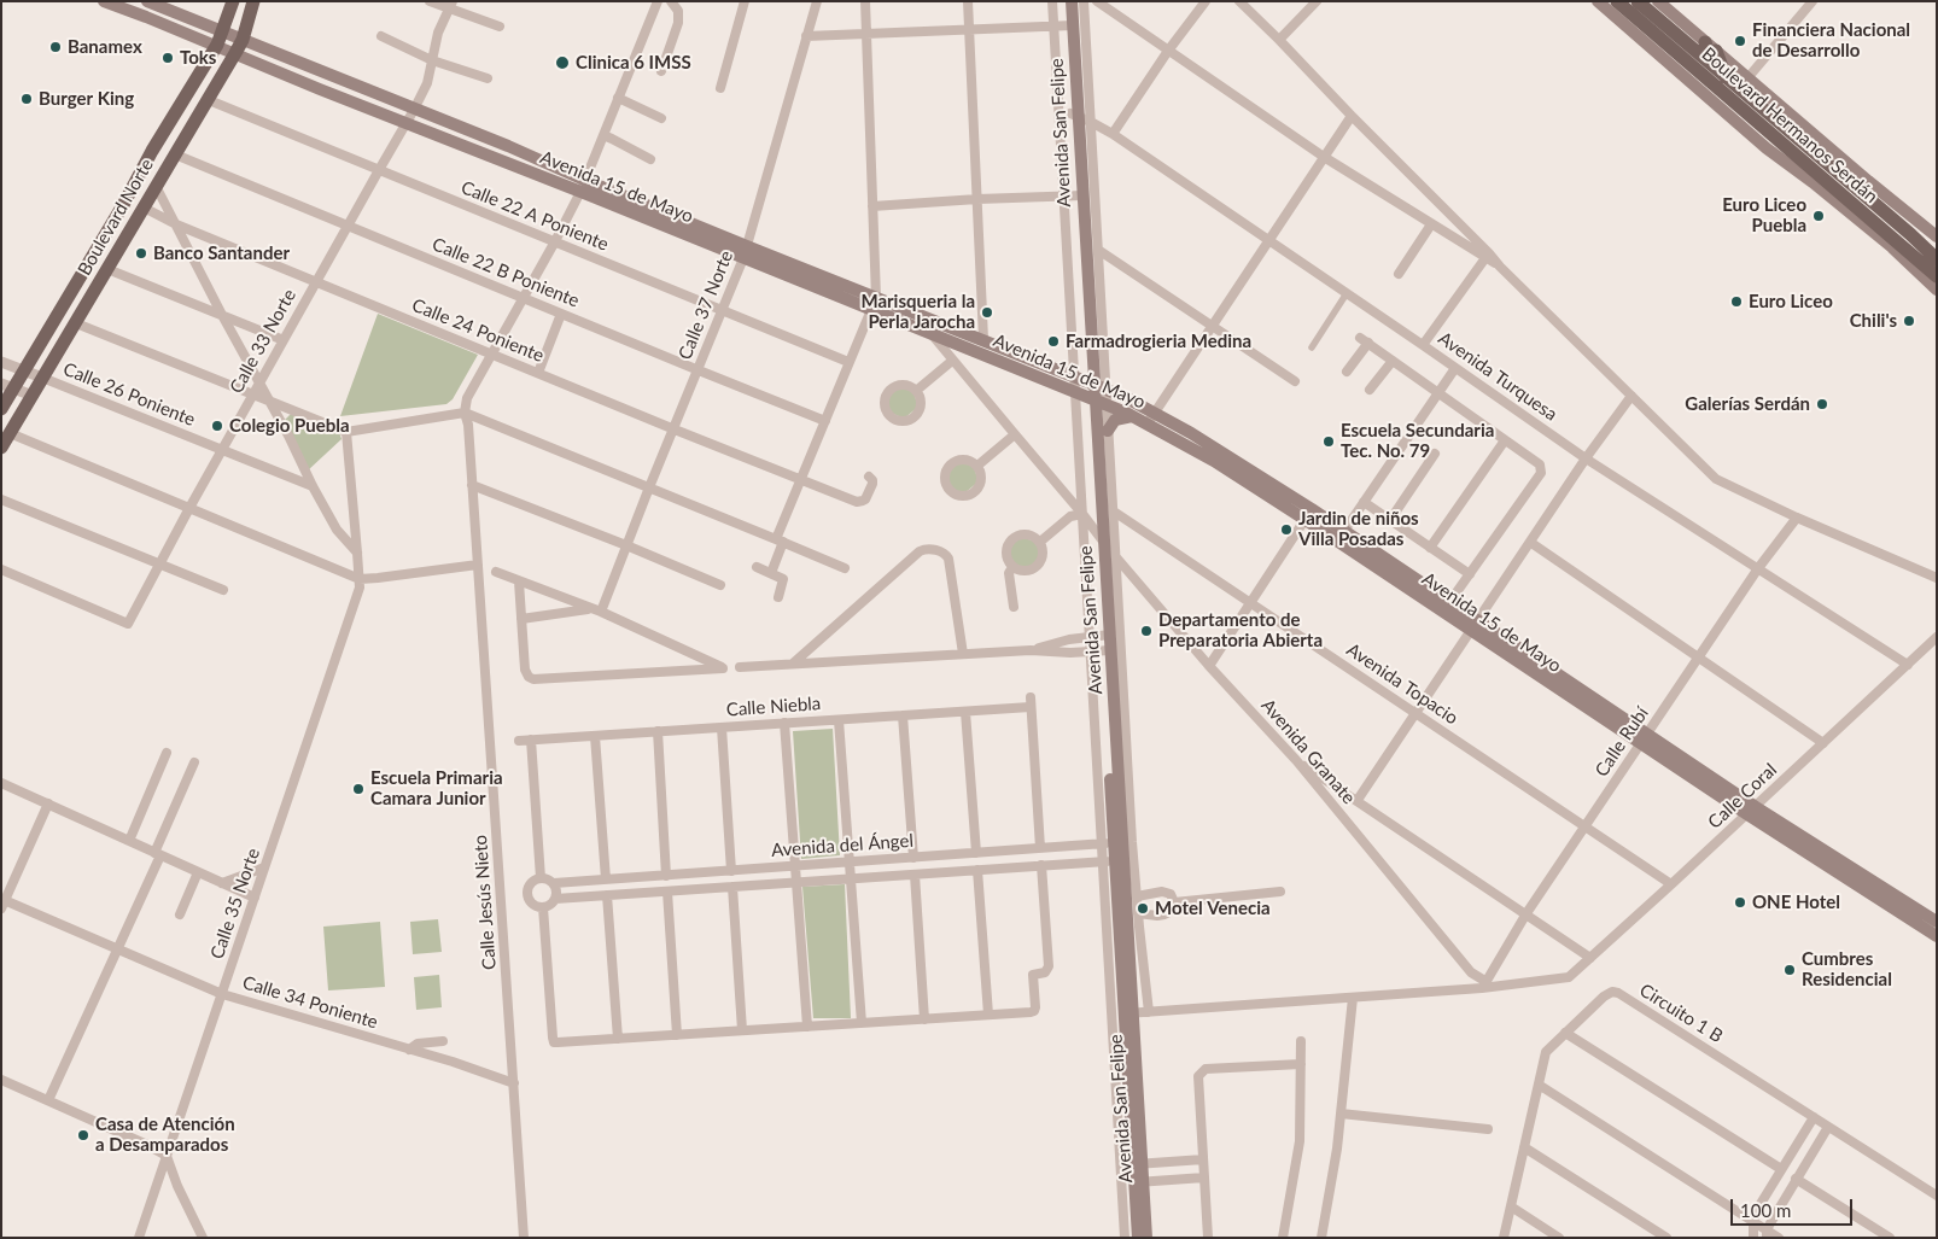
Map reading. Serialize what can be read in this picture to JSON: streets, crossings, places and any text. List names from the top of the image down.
{
  "streets": {
    "main road": [
      "Boulevard Hermanos Serdán",
      "Avenida San Felipe",
      "Avenida 15 de Mayo",
      "Boulevard Norte"
    ],
    "street": [
      "Calle 22 A Poniente",
      "Calle 22 B Poniente",
      "Calle 37 Norte",
      "Calle 24 Poniente",
      "Calle 33 Norte",
      "Avenida Turquesa",
      "Calle 26 Poniente",
      "Avenida Topacio",
      "Calle Niebla",
      "Calle Rubí",
      "Avenida Granate",
      "Calle Coral",
      "Avenida del Ángel",
      "Calle Jesús Nieto",
      "Calle 35 Norte",
      "Calle 34 Poniente",
      "Circuito 1 B"
    ]
  },
  "crossings": [
    ["Avenida San Felipe", "Avenida 15 de Mayo"],
    ["Avenida San Felipe", "Avenida Turquesa"],
    ["Avenida San Felipe", "Avenida Topacio"],
    ["Avenida San Felipe", "Avenida Granate"],
    ["Avenida San Felipe", "Avenida del Ángel"],
    ["Avenida 15 de Mayo", "Boulevard Norte"],
    ["Avenida 15 de Mayo", "Calle 37 Norte"],
    ["Avenida 15 de Mayo", "Calle 33 Norte"],
    ["Avenida 15 de Mayo", "Calle Rubí"],
    ["Avenida 15 de Mayo", "Avenida Granate"],
    ["Avenida 15 de Mayo", "Calle Coral"],
    ["Calle 22 A Poniente", "Boulevard Norte"],
    ["Calle 22 A Poniente", "Calle 37 Norte"],
    ["Calle 22 A Poniente", "Calle 33 Norte"],
    ["Boulevard Norte", "Calle 22 B Poniente"],
    ["Boulevard Norte", "Calle 24 Poniente"],
    ["Boulevard Norte", "Calle 26 Poniente"],
    ["Calle 22 B Poniente", "Calle 37 Norte"],
    ["Calle 22 B Poniente", "Calle 33 Norte"],
    ["Calle 37 Norte", "Calle 24 Poniente"],
    ["Calle 24 Poniente", "Calle 33 Norte"],
    ["Calle 33 Norte", "Calle 26 Poniente"],
    ["Avenida Turquesa", "Calle Rubí"],
    ["Avenida Turquesa", "Calle Coral"],
    ["Avenida Topacio", "Calle Rubí"],
    ["Avenida Topacio", "Calle Coral"],
    ["Calle Niebla", "Avenida del Ángel"],
    ["Calle Rubí", "Avenida Granate"],
    ["Calle Rubí", "Calle Coral"],
    ["Avenida Granate", "Calle Coral"],
    ["Calle Jesús Nieto", "Calle 34 Poniente"],
    ["Calle 35 Norte", "Calle 34 Poniente"]
  ],
  "places": [
    "Financiera Nacional de Desarrollo",
    "Banamex",
    "Toks",
    "Clinica 6 IMSS",
    "Burger King",
    "Euro Liceo Puebla",
    "Banco Santander",
    "Euro Liceo",
    "Marisqueria la Perla Jarocha",
    "Chili's",
    "Farmadrogieria Medina",
    "Galerías Serdán",
    "Colegio Puebla",
    "Escuela Secundaria Tec. No. 79",
    "Jardin de niños Villa Posadas",
    "Departamento de Preparatoria Abierta",
    "Escuela Primaria Camara Junior",
    "ONE Hotel",
    "Motel Venecia",
    "Cumbres Residencial",
    "Casa de Atención a Desamparados"
  ],
  "scale_bar": "100 m"
}
